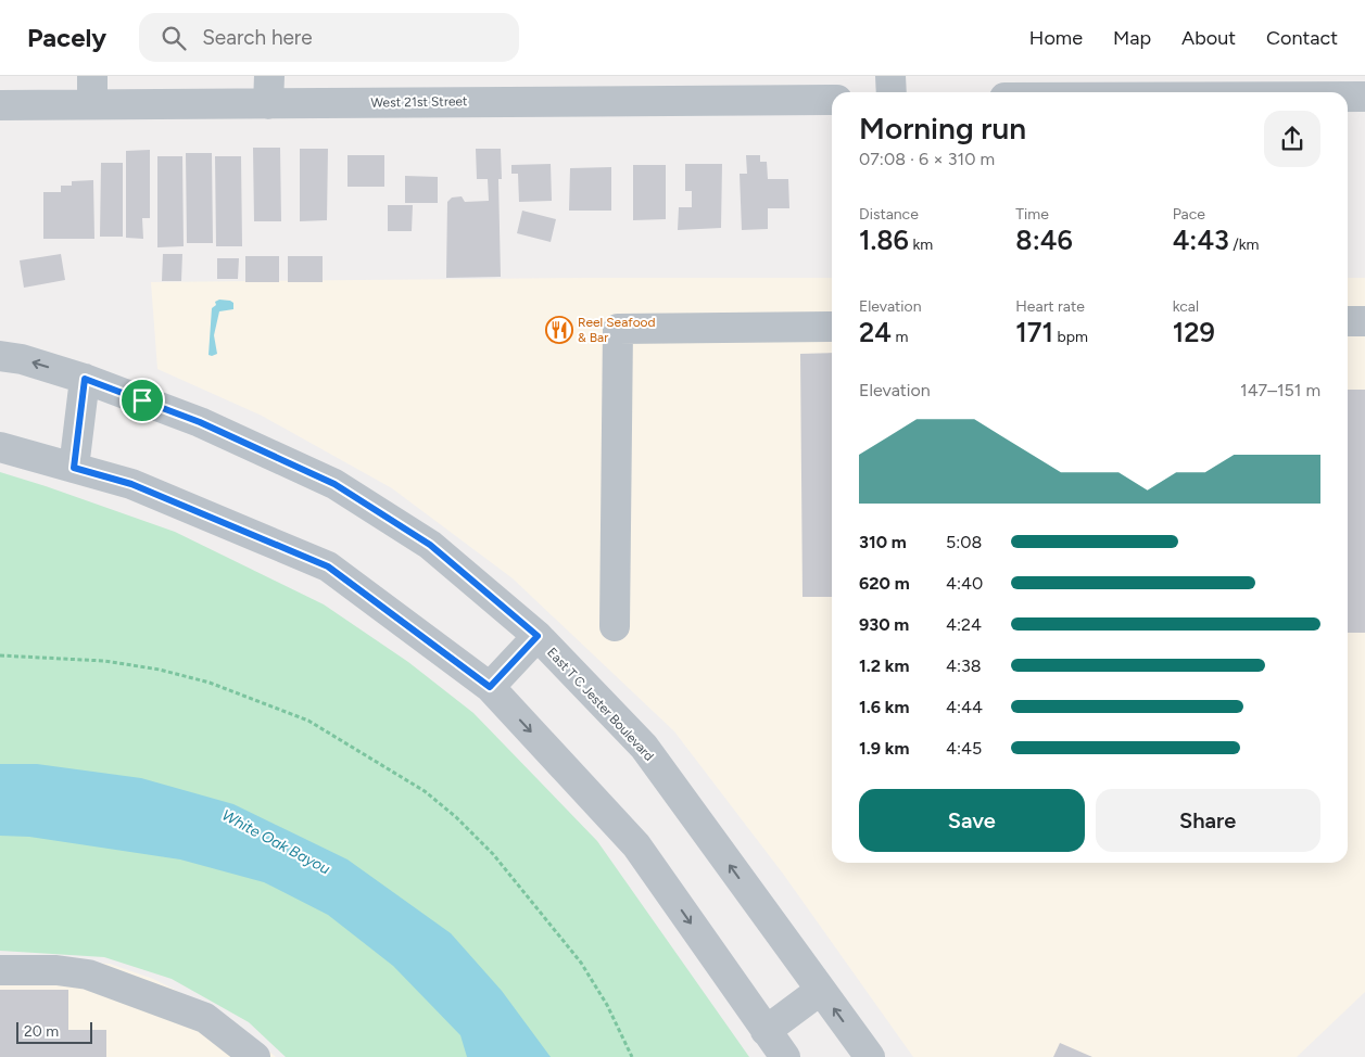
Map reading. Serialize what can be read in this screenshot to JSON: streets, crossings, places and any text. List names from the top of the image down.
{
  "streets": {
    "street": ["West 21st Street", "East T C Jester Boulevard"]
  },
  "water": ["White Oak Bayou"],
  "places": {
    "restaurant": ["Reel Seafood & Bar"]
  },
  "scale_bar": "20 m",
  "page": {
    "header": "Pacely",
    "search": "Search here",
    "nav": [
      "Home",
      "Map",
      "About",
      "Contact"
    ],
    "heading": ["Morning run", "07:08 · 6 × 310 m"],
    "stats": [
      ["Distance", "1.86 km"],
      ["Time", "8:46"],
      ["Pace", "4:43 /km"],
      ["Elevation", "24 m"],
      ["Heart rate", "171 bpm"],
      ["kcal", "129"]
    ],
    "chart": ["Elevation", "147–151 m"],
    "list": [
      {
        "name": "310 m",
        "note": "5:08"
      },
      {
        "name": "620 m",
        "note": "4:40"
      },
      {
        "name": "930 m",
        "note": "4:24"
      },
      {
        "name": "1.2 km",
        "note": "4:38"
      },
      {
        "name": "1.6 km",
        "note": "4:44"
      },
      {
        "name": "1.9 km",
        "note": "4:45"
      }
    ],
    "buttons": ["Save", "Share"],
    "scale": "20 m"
  }
}
